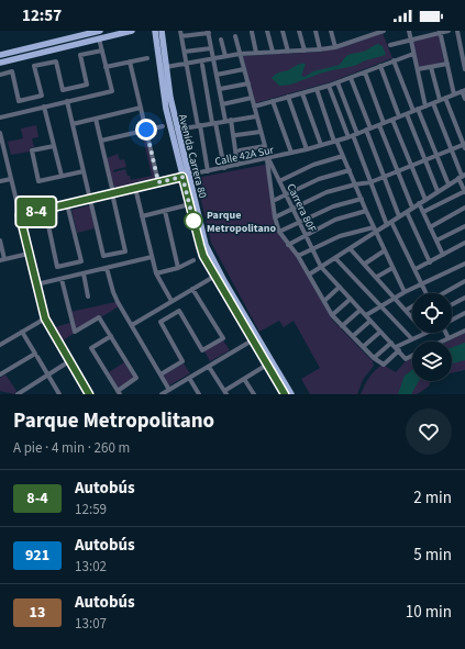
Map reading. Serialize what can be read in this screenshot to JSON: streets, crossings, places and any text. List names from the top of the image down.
{
  "streets": {
    "main road": ["Avenida Carrera 80"],
    "street": ["Calle 42A Sur", "Carrera 80F"]
  },
  "crossings": [
    ["Calle 42A Sur", "Avenida Carrera 80"],
    ["Calle 42A Sur", "Carrera 80F"]
  ],
  "places": ["Parque Metropolitano"],
  "lines": ["bus line 8-4"],
  "page": {
    "status": "12:57",
    "on_map": "8-4",
    "heading": ["Parque Metropolitano", "A pie · 4 min · 260 m"],
    "list": [
      {
        "mark": "8-4",
        "name": "Autobús",
        "note": "12:59",
        "value": "2 min"
      },
      {
        "mark": "921",
        "name": "Autobús",
        "note": "13:02",
        "value": "5 min"
      },
      {
        "mark": "13",
        "name": "Autobús",
        "note": "13:07",
        "value": "10 min"
      }
    ]
  }
}
